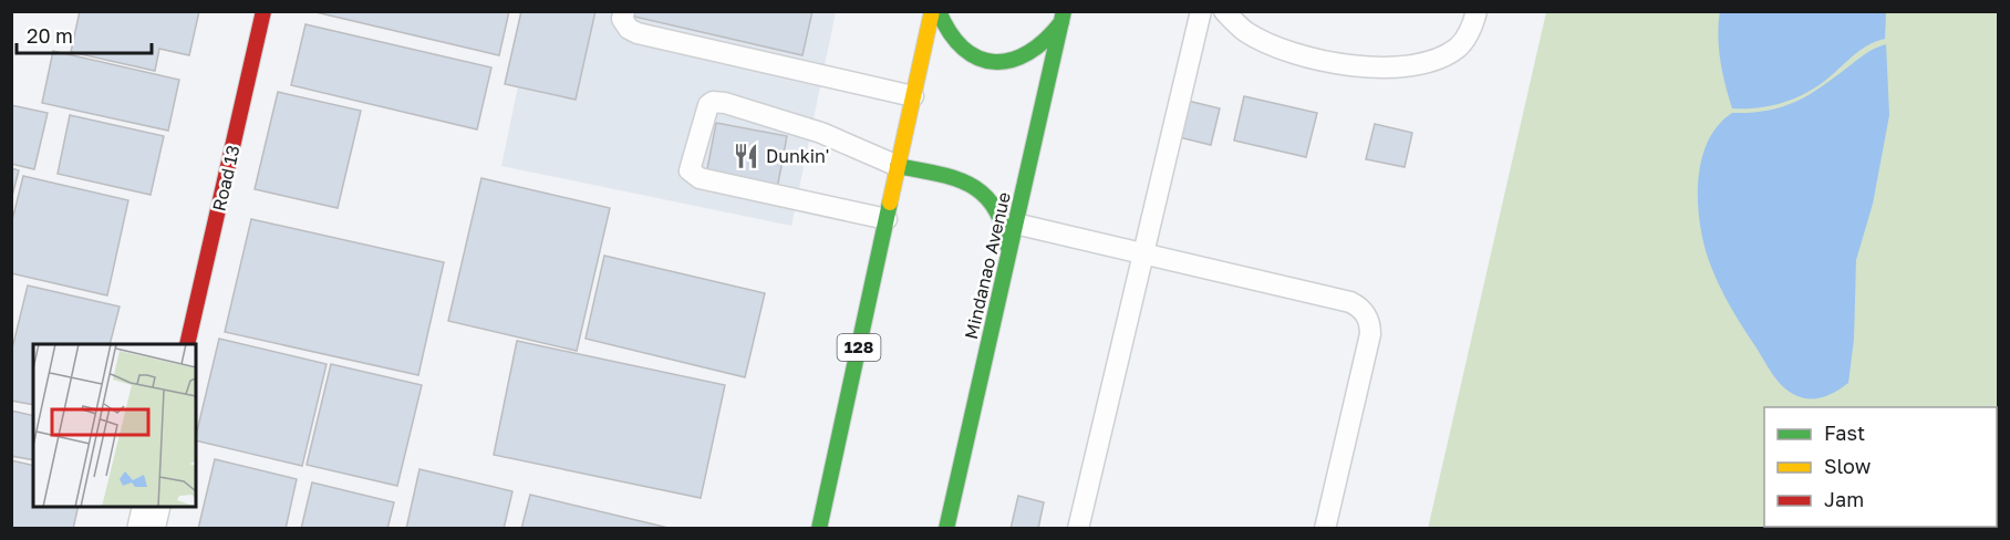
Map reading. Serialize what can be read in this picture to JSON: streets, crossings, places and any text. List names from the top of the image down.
{
  "streets": {
    "main road": ["Road 13", "Mindanao Avenue", "128"]
  },
  "places": {
    "restaurant": ["Dunkin'"]
  },
  "legend": ["Fast", "Slow", "Jam"],
  "scale_bar": "20 m"
}
